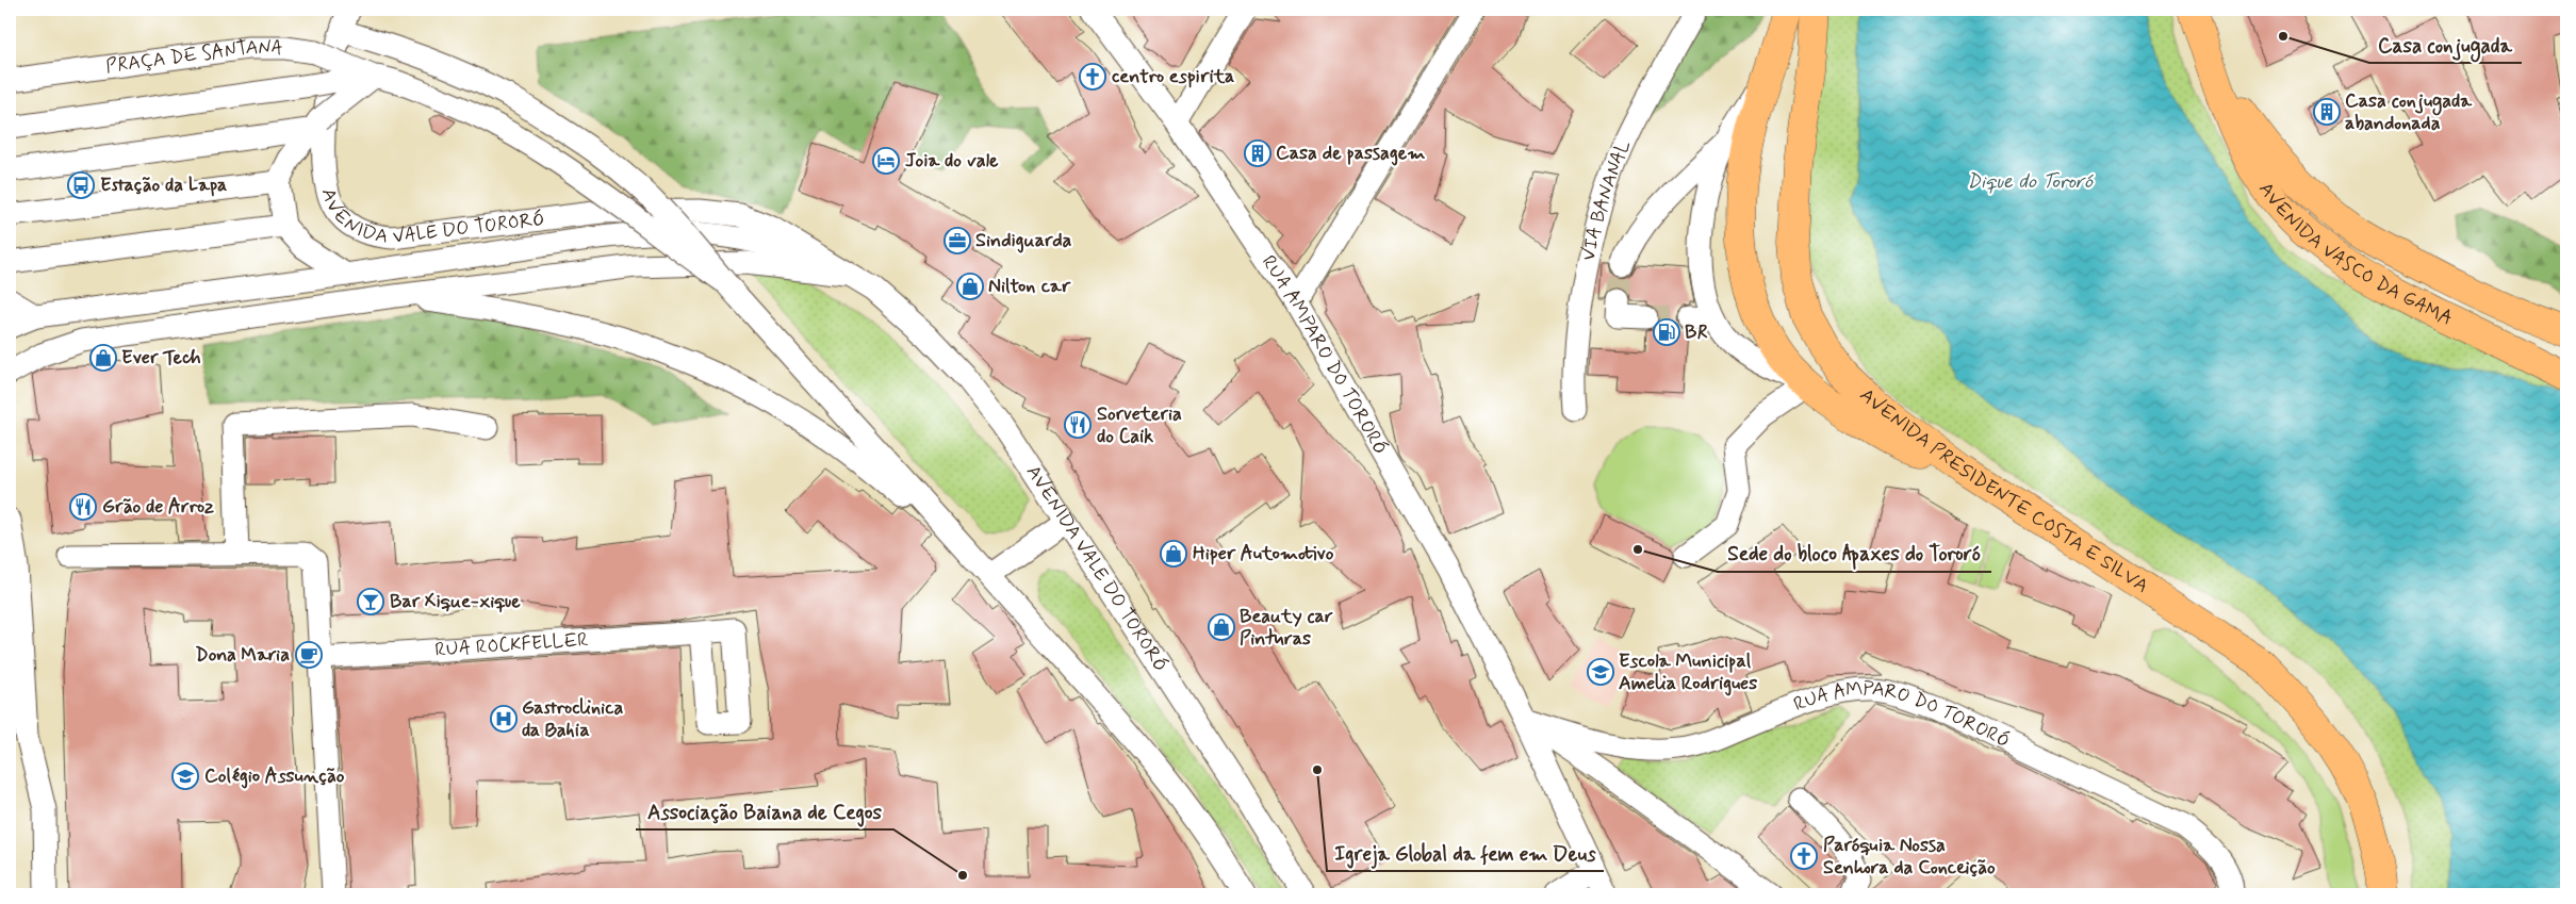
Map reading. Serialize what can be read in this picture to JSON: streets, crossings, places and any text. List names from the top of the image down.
{
  "streets": {
    "main road": ["AVENIDA VASCO DA GAMA", "AVENIDA PRESIDENTE COSTA E SILVA"],
    "street": [
      "PRAÇA DE SANTANA",
      "AVENIDA VALE DO TORORÓ",
      "VIA BANANAL",
      "RUA AMPARO DO TORORÓ",
      "RUA ROCKFELLER"
    ]
  },
  "crossings": [
    ["PRAÇA DE SANTANA", "AVENIDA VALE DO TORORÓ"]
  ],
  "water": ["Dique do Tororó"],
  "places": {
    "other": [
      "Casa conjugada",
      "Sede do bloco Apaxes do Tororó",
      "Igreja Global da fem em Deus",
      "Associação Baiana de Cegos"
    ],
    "church": ["centro espirita", "Paróquia Nossa Senhora da Conceição"],
    "building": ["Casa conjugada abandonada", "Casa de passagem"],
    "hotel": ["Joia do vale"],
    "bus stop": ["Estação da Lapa"],
    "office": ["Sindiguarda"],
    "shop": [
      "Nilton car",
      "Ever Tech",
      "Hiper Automotivo",
      "Beauty car Pinturas"
    ],
    "fuel station": ["BR"],
    "restaurant": ["Sorveteria do Caik", "Grão de Arroz"],
    "bar": ["Bar Xique-xique"],
    "cafe": ["Dona Maria"],
    "school or university": ["Escola Municipal Amelia Rodrigues", "Colégio Assunção"],
    "hospital": ["Gastroclinica da Bahia"]
  }
}
